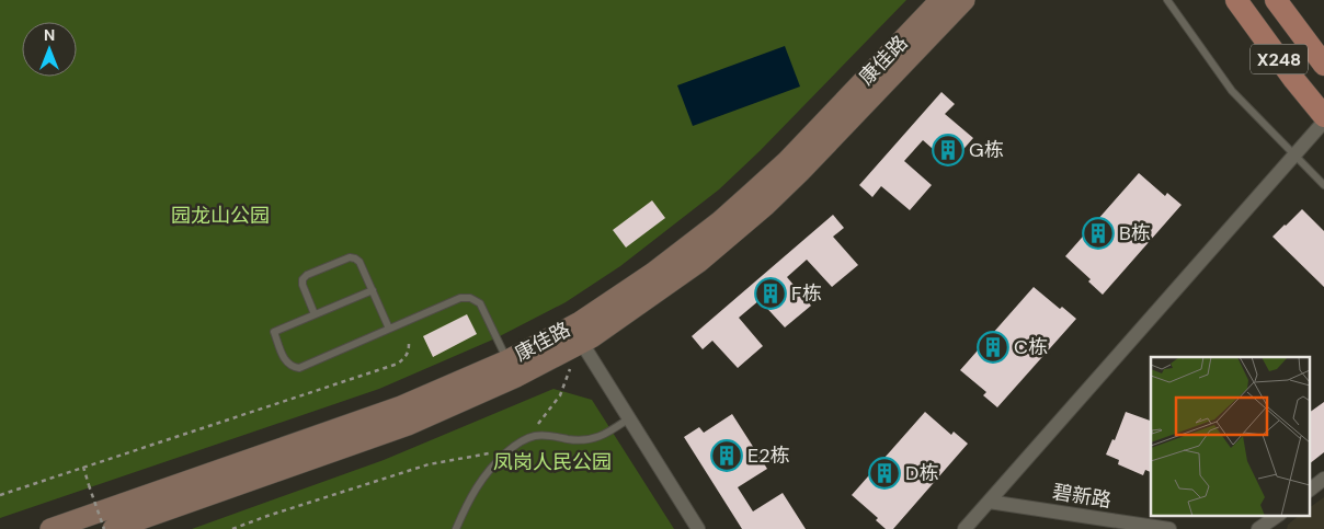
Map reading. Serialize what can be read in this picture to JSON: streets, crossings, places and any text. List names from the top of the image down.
{
  "streets": {
    "main road": ["X248"],
    "street": ["康佳路", "碧新路"]
  },
  "parks": ["园龙山公园", "凤岗人民公园"],
  "places": {
    "building": [
      "G栋",
      "B栋",
      "F栋",
      "C栋",
      "E2栋",
      "D栋"
    ]
  },
  "north": "top"
}
